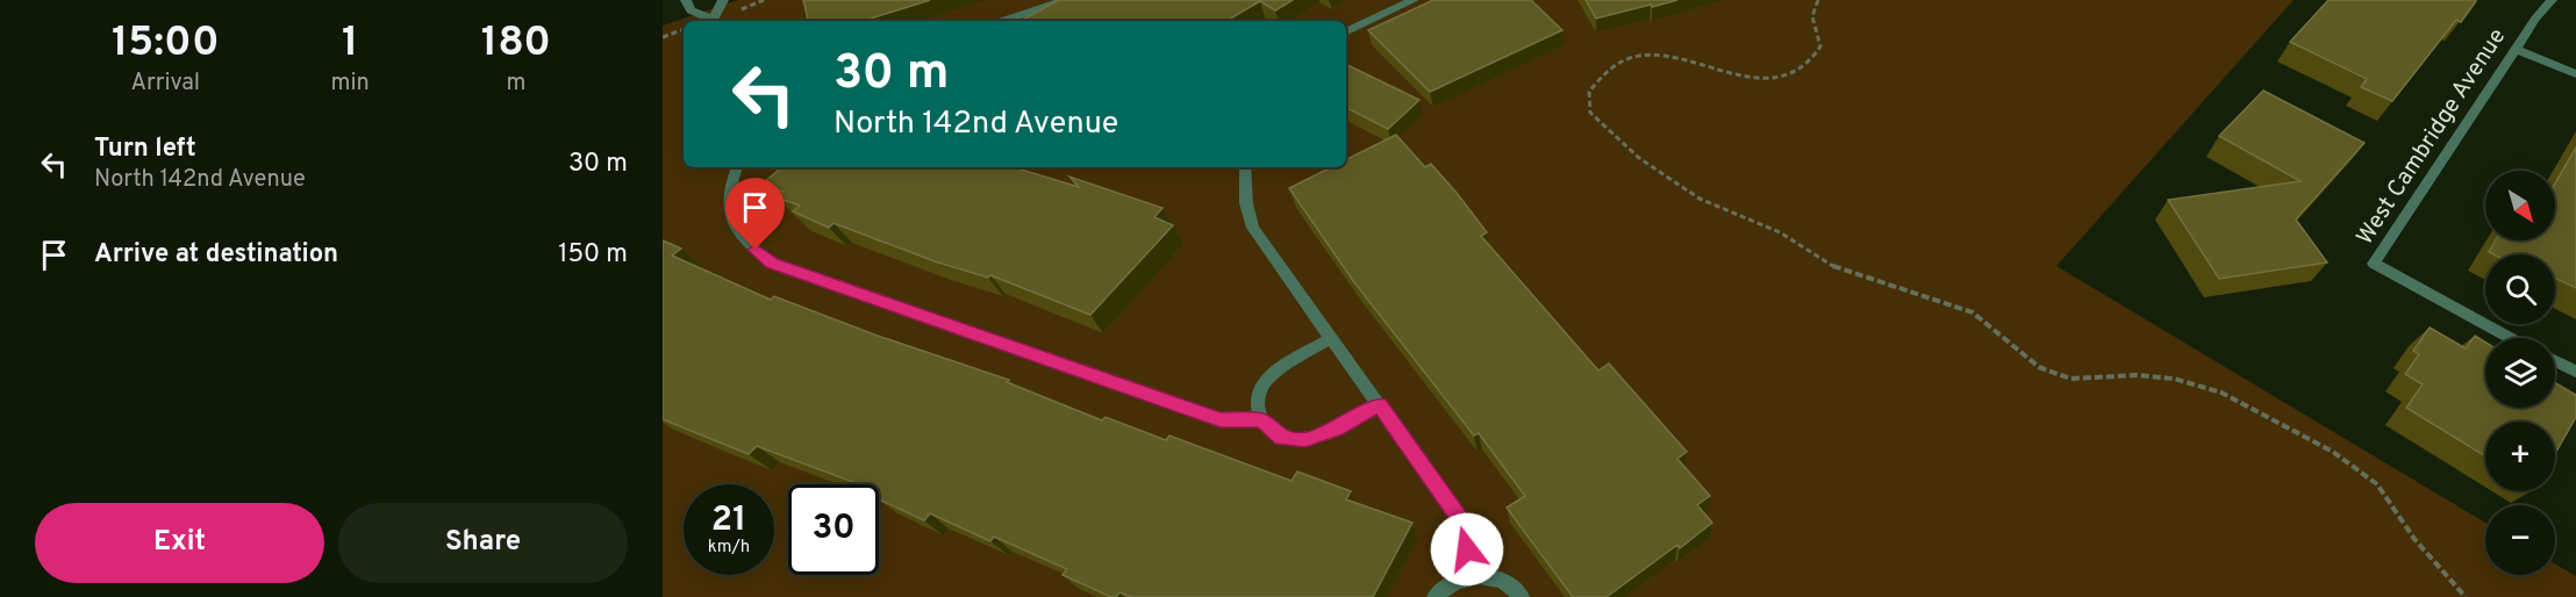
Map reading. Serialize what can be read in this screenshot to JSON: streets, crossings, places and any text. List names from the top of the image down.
{
  "streets": {
    "street": ["West Cambridge Avenue"]
  },
  "north": "bottom right",
  "page": {
    "eta": [
      "15:00",
      "Arrival",
      "1",
      "min",
      "180",
      "m"
    ],
    "turn": ["30 m", "North 142nd Avenue"],
    "list": [
      {
        "name": "Turn left",
        "note": "North 142nd Avenue",
        "value": "30 m"
      },
      {
        "name": "Arrive at destination",
        "value": "150 m"
      }
    ],
    "map_buttons": ["+", "−"],
    "speed": "21 km/h",
    "limit": "30",
    "buttons": ["Exit", "Share"]
  }
}
